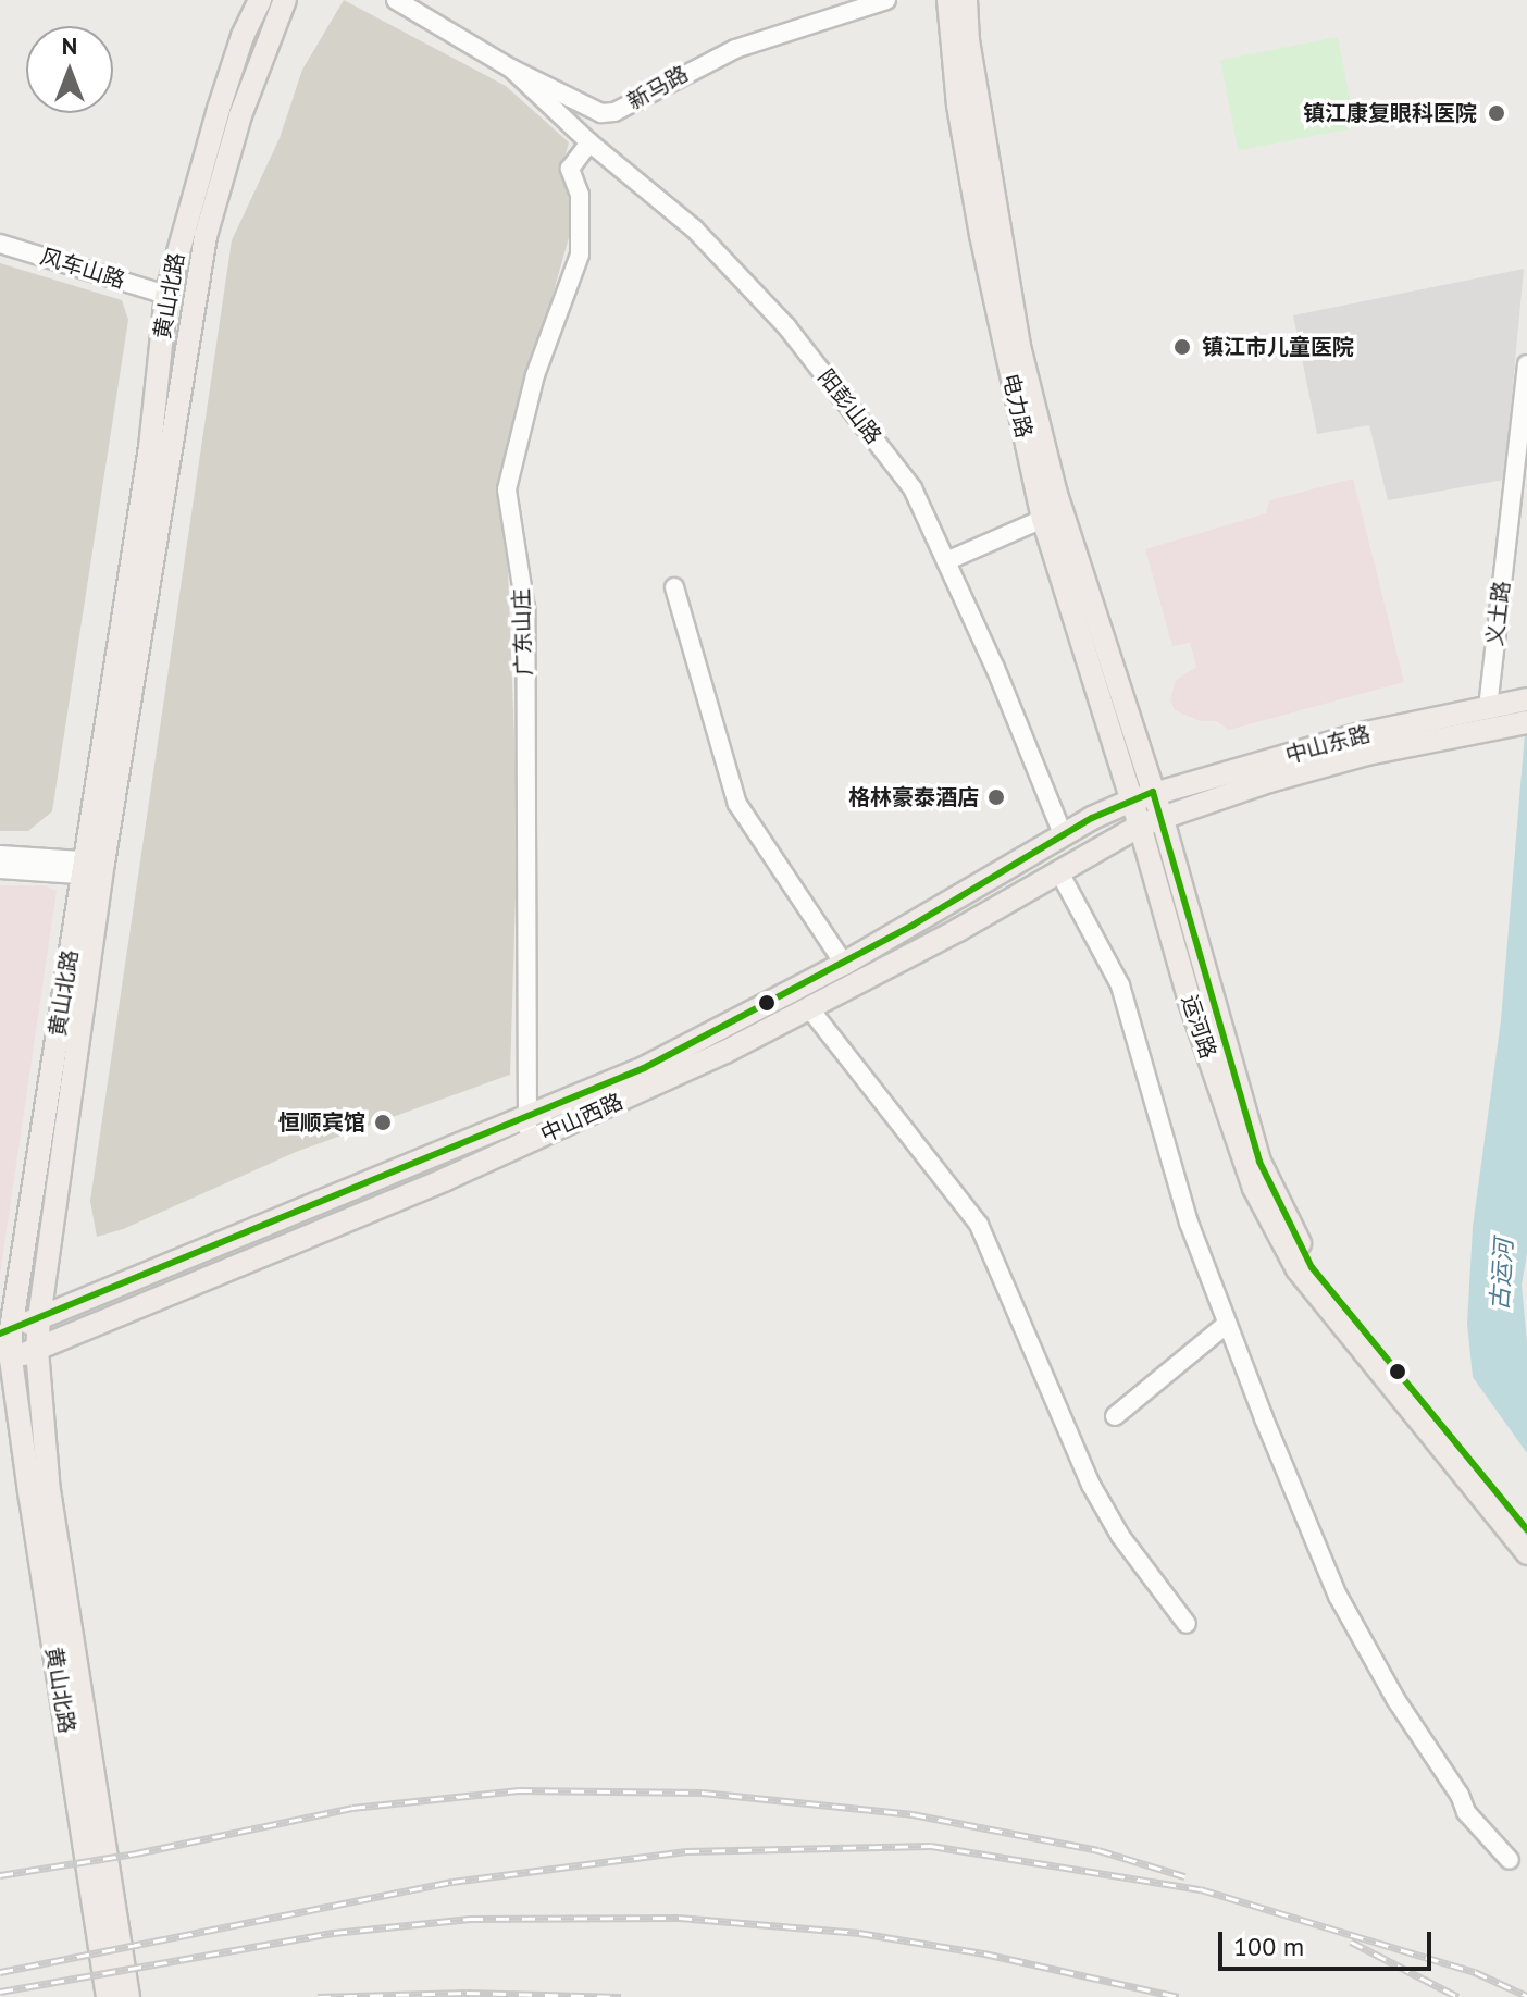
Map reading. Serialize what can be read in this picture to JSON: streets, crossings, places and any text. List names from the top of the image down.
{
  "streets": {
    "main road": [
      "黄山北路",
      "电力路",
      "中山东路",
      "运河路",
      "中山西路"
    ],
    "street": [
      "新马路",
      "风车山路",
      "阳彭山路",
      "义土路",
      "广东山庄"
    ]
  },
  "crossings": [
    ["新马路", "阳彭山路"],
    ["风车山路", "黄山北路"],
    ["黄山北路", "中山西路"],
    ["电力路", "中山东路"],
    ["电力路", "运河路"],
    ["电力路", "中山西路"],
    ["阳彭山路", "广东山庄"],
    ["阳彭山路", "中山西路"],
    ["义土路", "中山东路"],
    ["广东山庄", "中山西路"],
    ["中山东路", "运河路"],
    ["中山东路", "中山西路"],
    ["运河路", "中山西路"]
  ],
  "water": ["古运河"],
  "places": [
    "镇江康复眼科医院",
    "镇江市儿童医院",
    "格林豪泰酒店",
    "恒顺宾馆"
  ],
  "scale_bar": "100 m",
  "north": "top"
}
